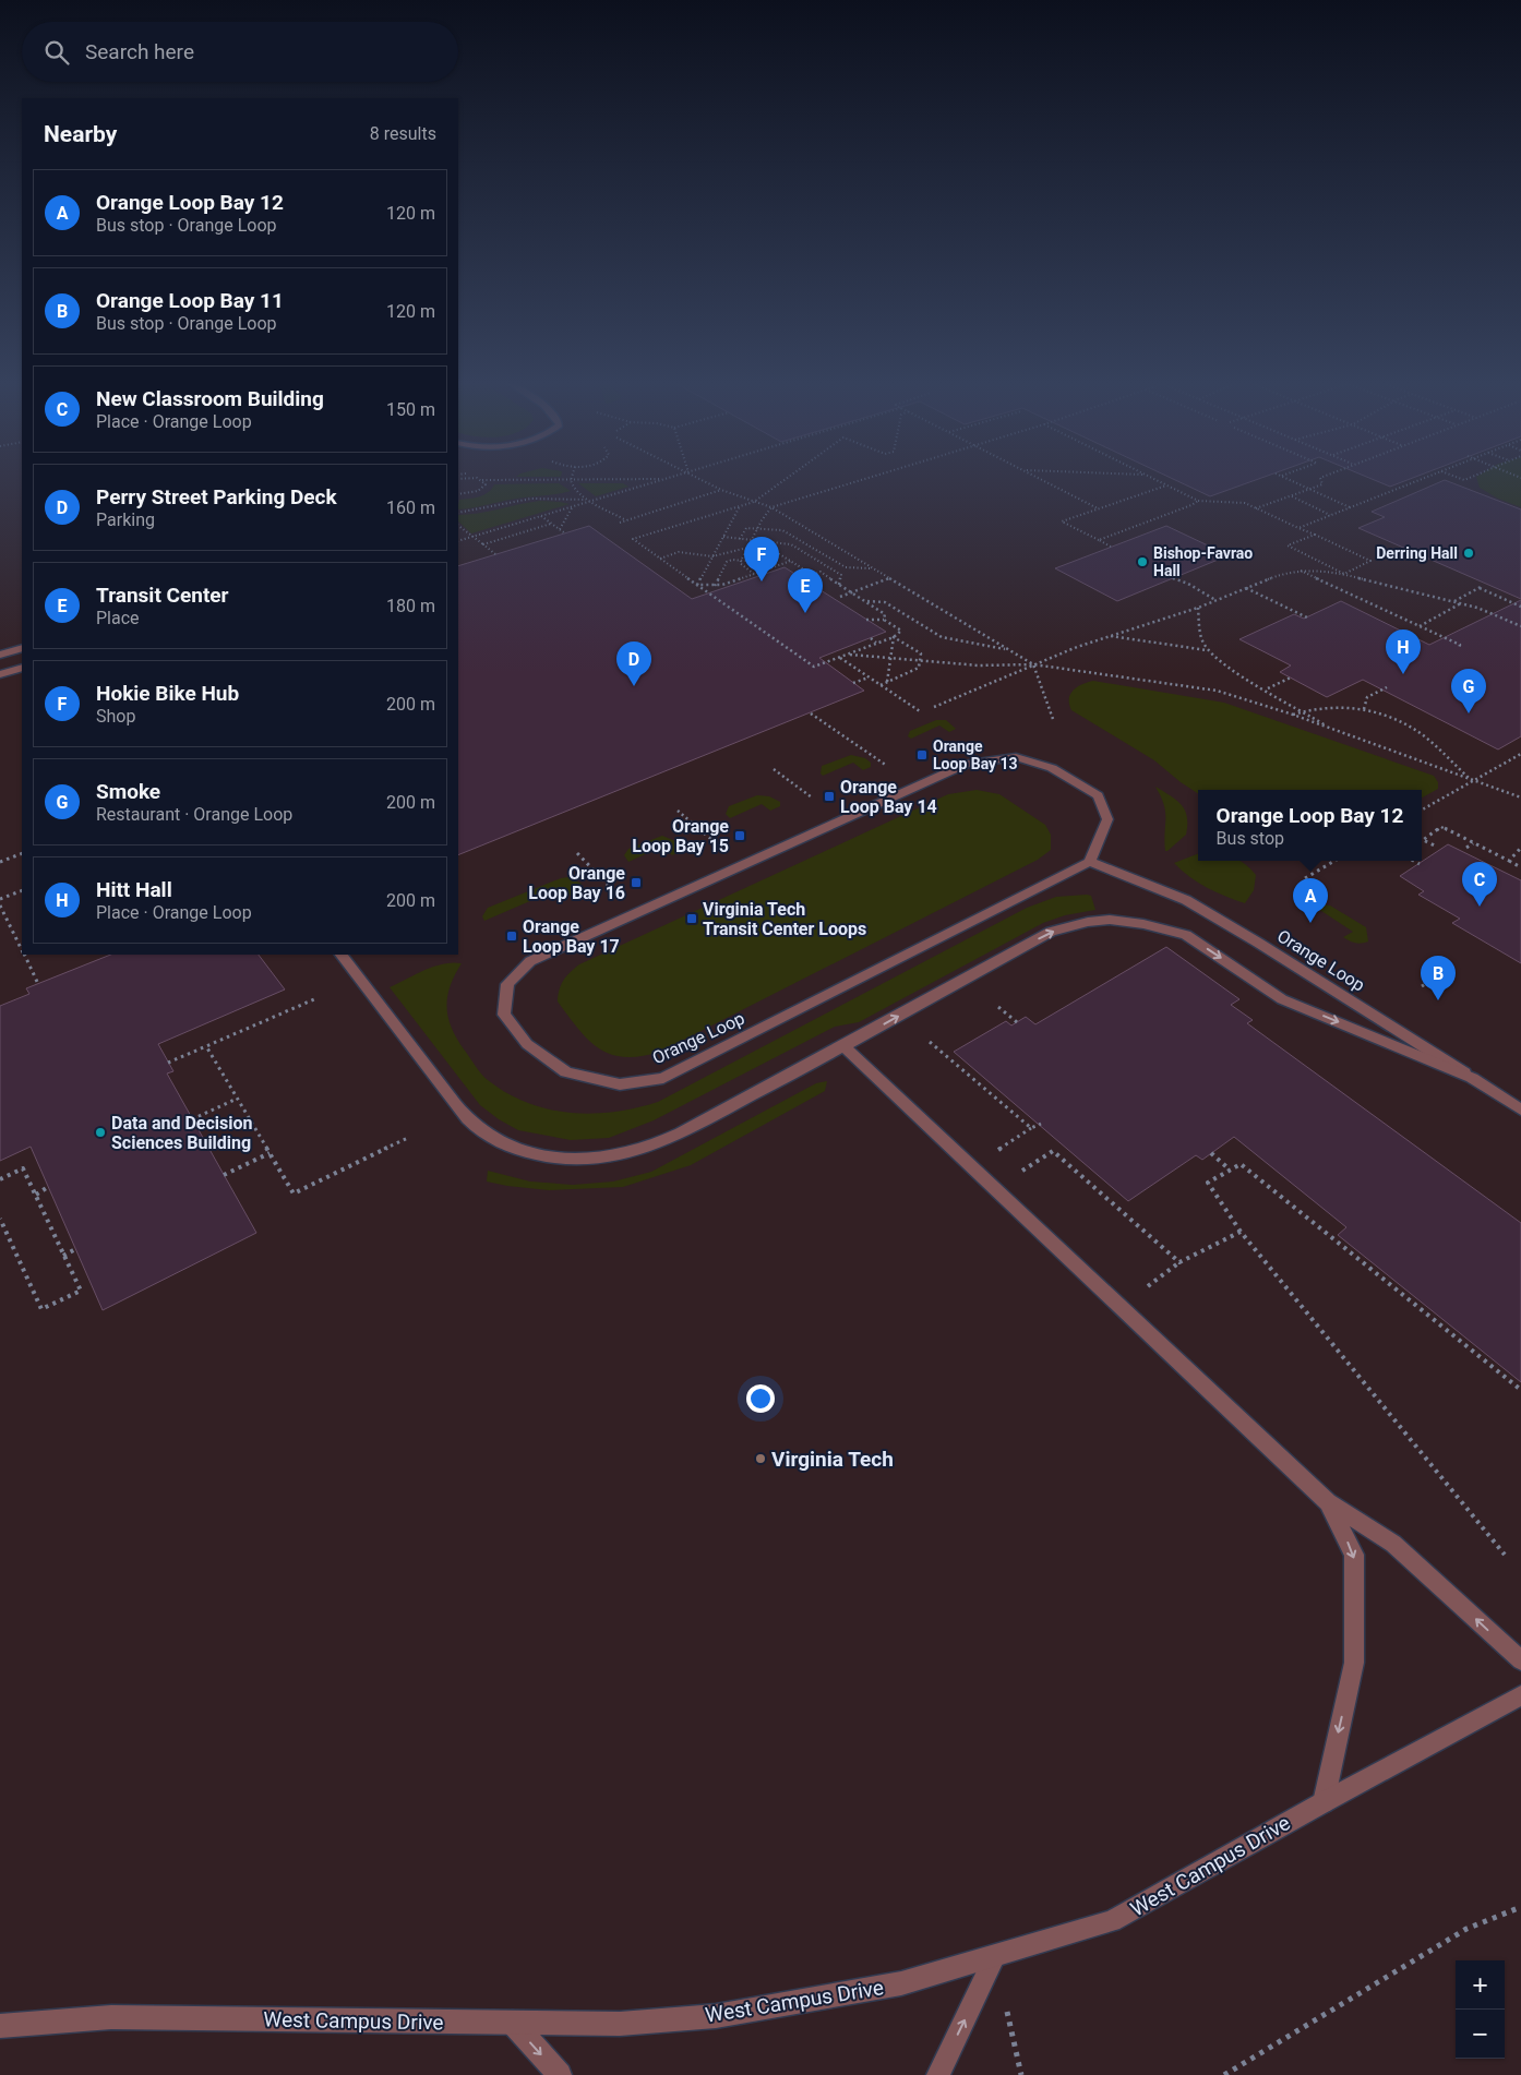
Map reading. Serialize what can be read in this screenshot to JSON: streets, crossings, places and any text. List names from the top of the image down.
{
  "streets": {
    "street": ["Orange Loop", "West Campus Drive"]
  },
  "places": {
    "other": [
      "Derring Hall",
      "Bishop-Favrao Hall",
      "Data and Decision Sciences Building",
      "Virginia Tech"
    ],
    "transit": [
      "Orange Loop Bay 13",
      "Orange Loop Bay 14",
      "Orange Loop Bay 15",
      "Orange Loop Bay 16",
      "Virginia Tech Transit Center Loops",
      "Orange Loop Bay 17"
    ]
  },
  "page": {
    "search": "Search here",
    "heading": ["Nearby", "8 results"],
    "list": [
      {
        "mark": "A",
        "name": "Orange Loop Bay 12",
        "note": "Bus stop · Orange Loop",
        "value": "120 m"
      },
      {
        "mark": "B",
        "name": "Orange Loop Bay 11",
        "note": "Bus stop · Orange Loop",
        "value": "120 m"
      },
      {
        "mark": "C",
        "name": "New Classroom Building",
        "note": "Place · Orange Loop",
        "value": "150 m"
      },
      {
        "mark": "D",
        "name": "Perry Street Parking Deck",
        "note": "Parking",
        "value": "160 m"
      },
      {
        "mark": "E",
        "name": "Transit Center",
        "note": "Place",
        "value": "180 m"
      },
      {
        "mark": "F",
        "name": "Hokie Bike Hub",
        "note": "Shop",
        "value": "200 m"
      },
      {
        "mark": "G",
        "name": "Smoke",
        "note": "Restaurant · Orange Loop",
        "value": "200 m"
      },
      {
        "mark": "H",
        "name": "Hitt Hall",
        "note": "Place · Orange Loop",
        "value": "200 m"
      }
    ],
    "pins": [
      "F",
      "E",
      "H",
      "D",
      "G",
      "C",
      "A",
      "B"
    ],
    "popup": ["Orange Loop Bay 12", "Bus stop"],
    "map_buttons": ["+", "−"]
  }
}
